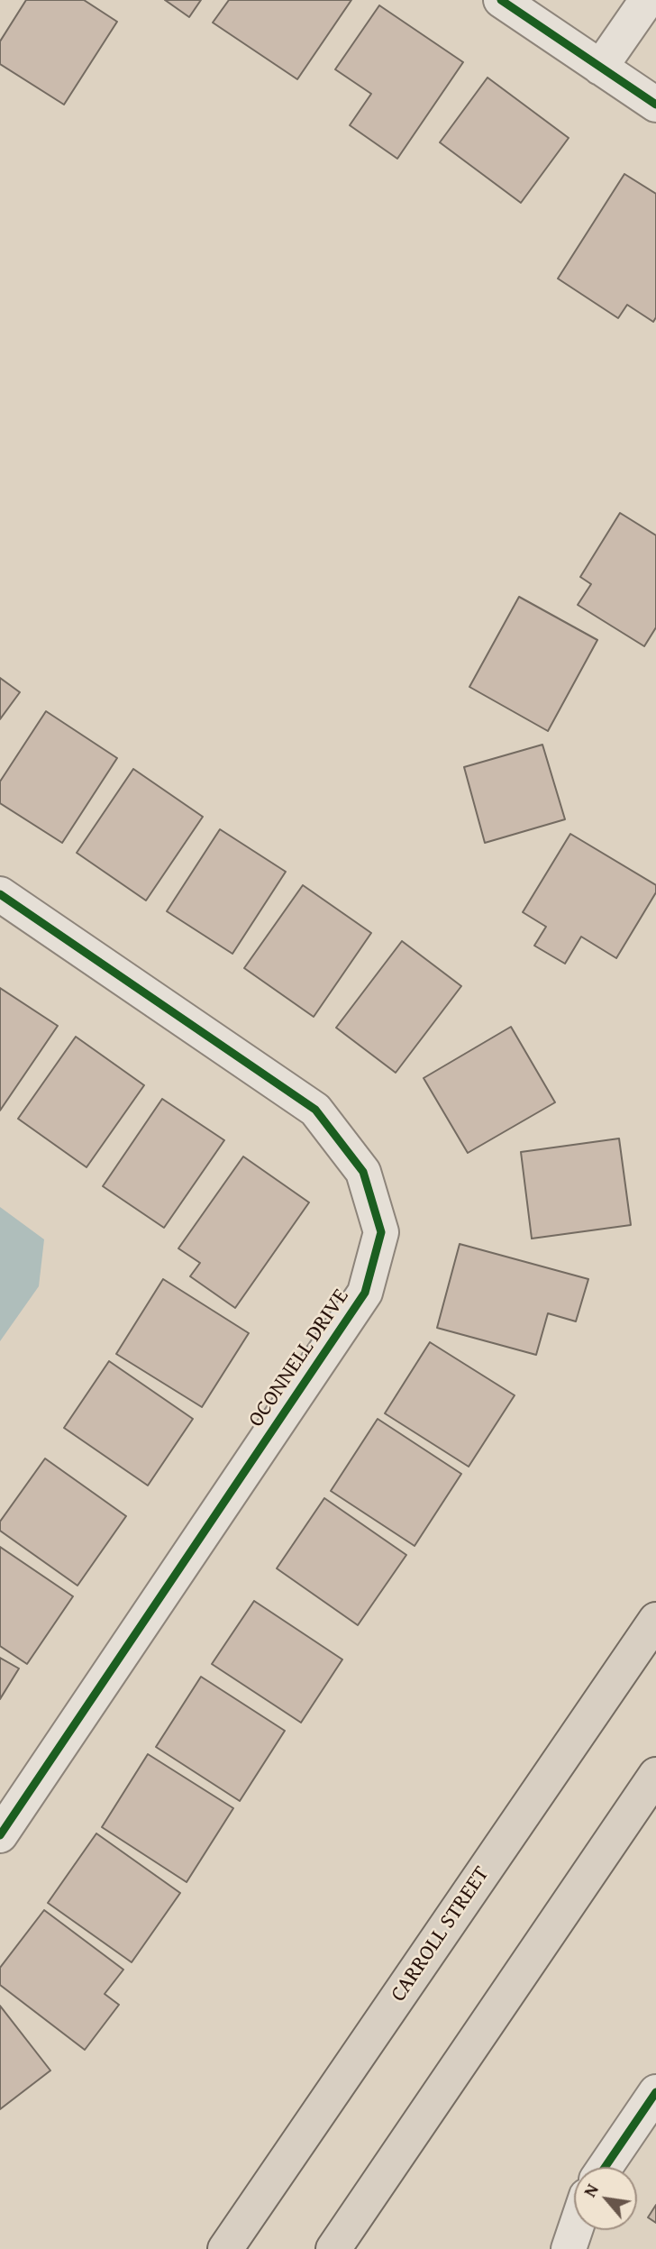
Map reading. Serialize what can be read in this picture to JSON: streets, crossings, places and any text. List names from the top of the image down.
{
  "streets": {
    "main road": ["CARROLL STREET"],
    "street": ["OCONNELL DRIVE"]
  },
  "north": "top left"
}
